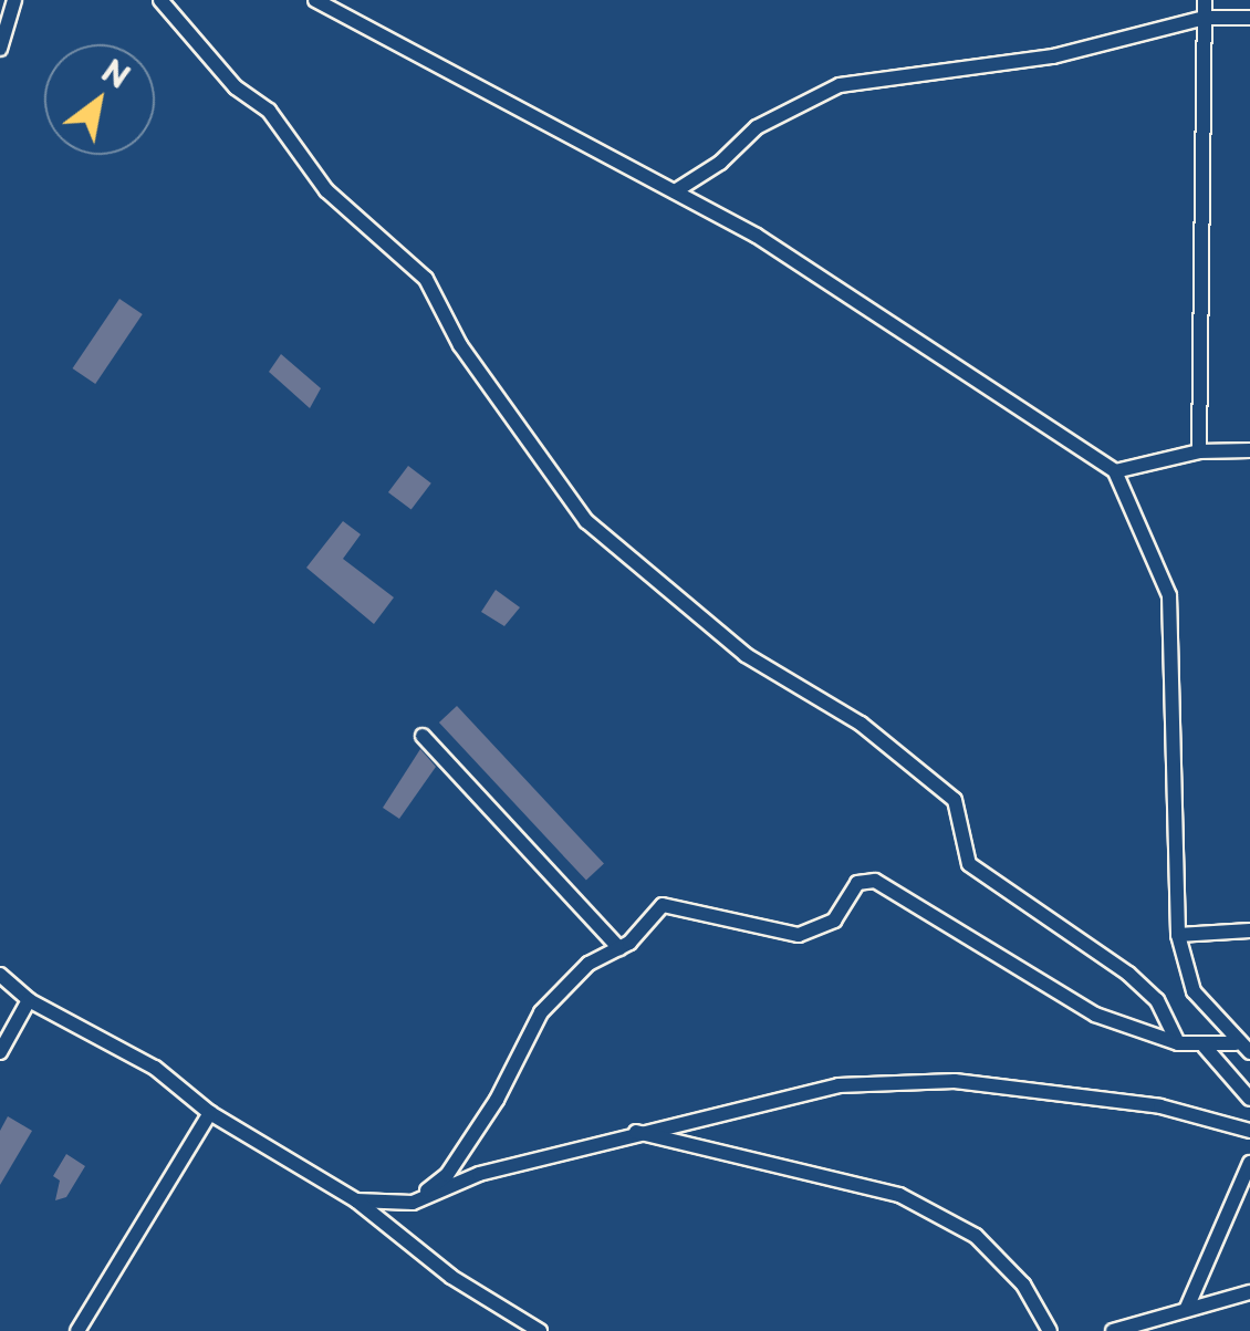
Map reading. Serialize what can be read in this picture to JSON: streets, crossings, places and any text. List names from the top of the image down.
{
  "north": "top right"
}
